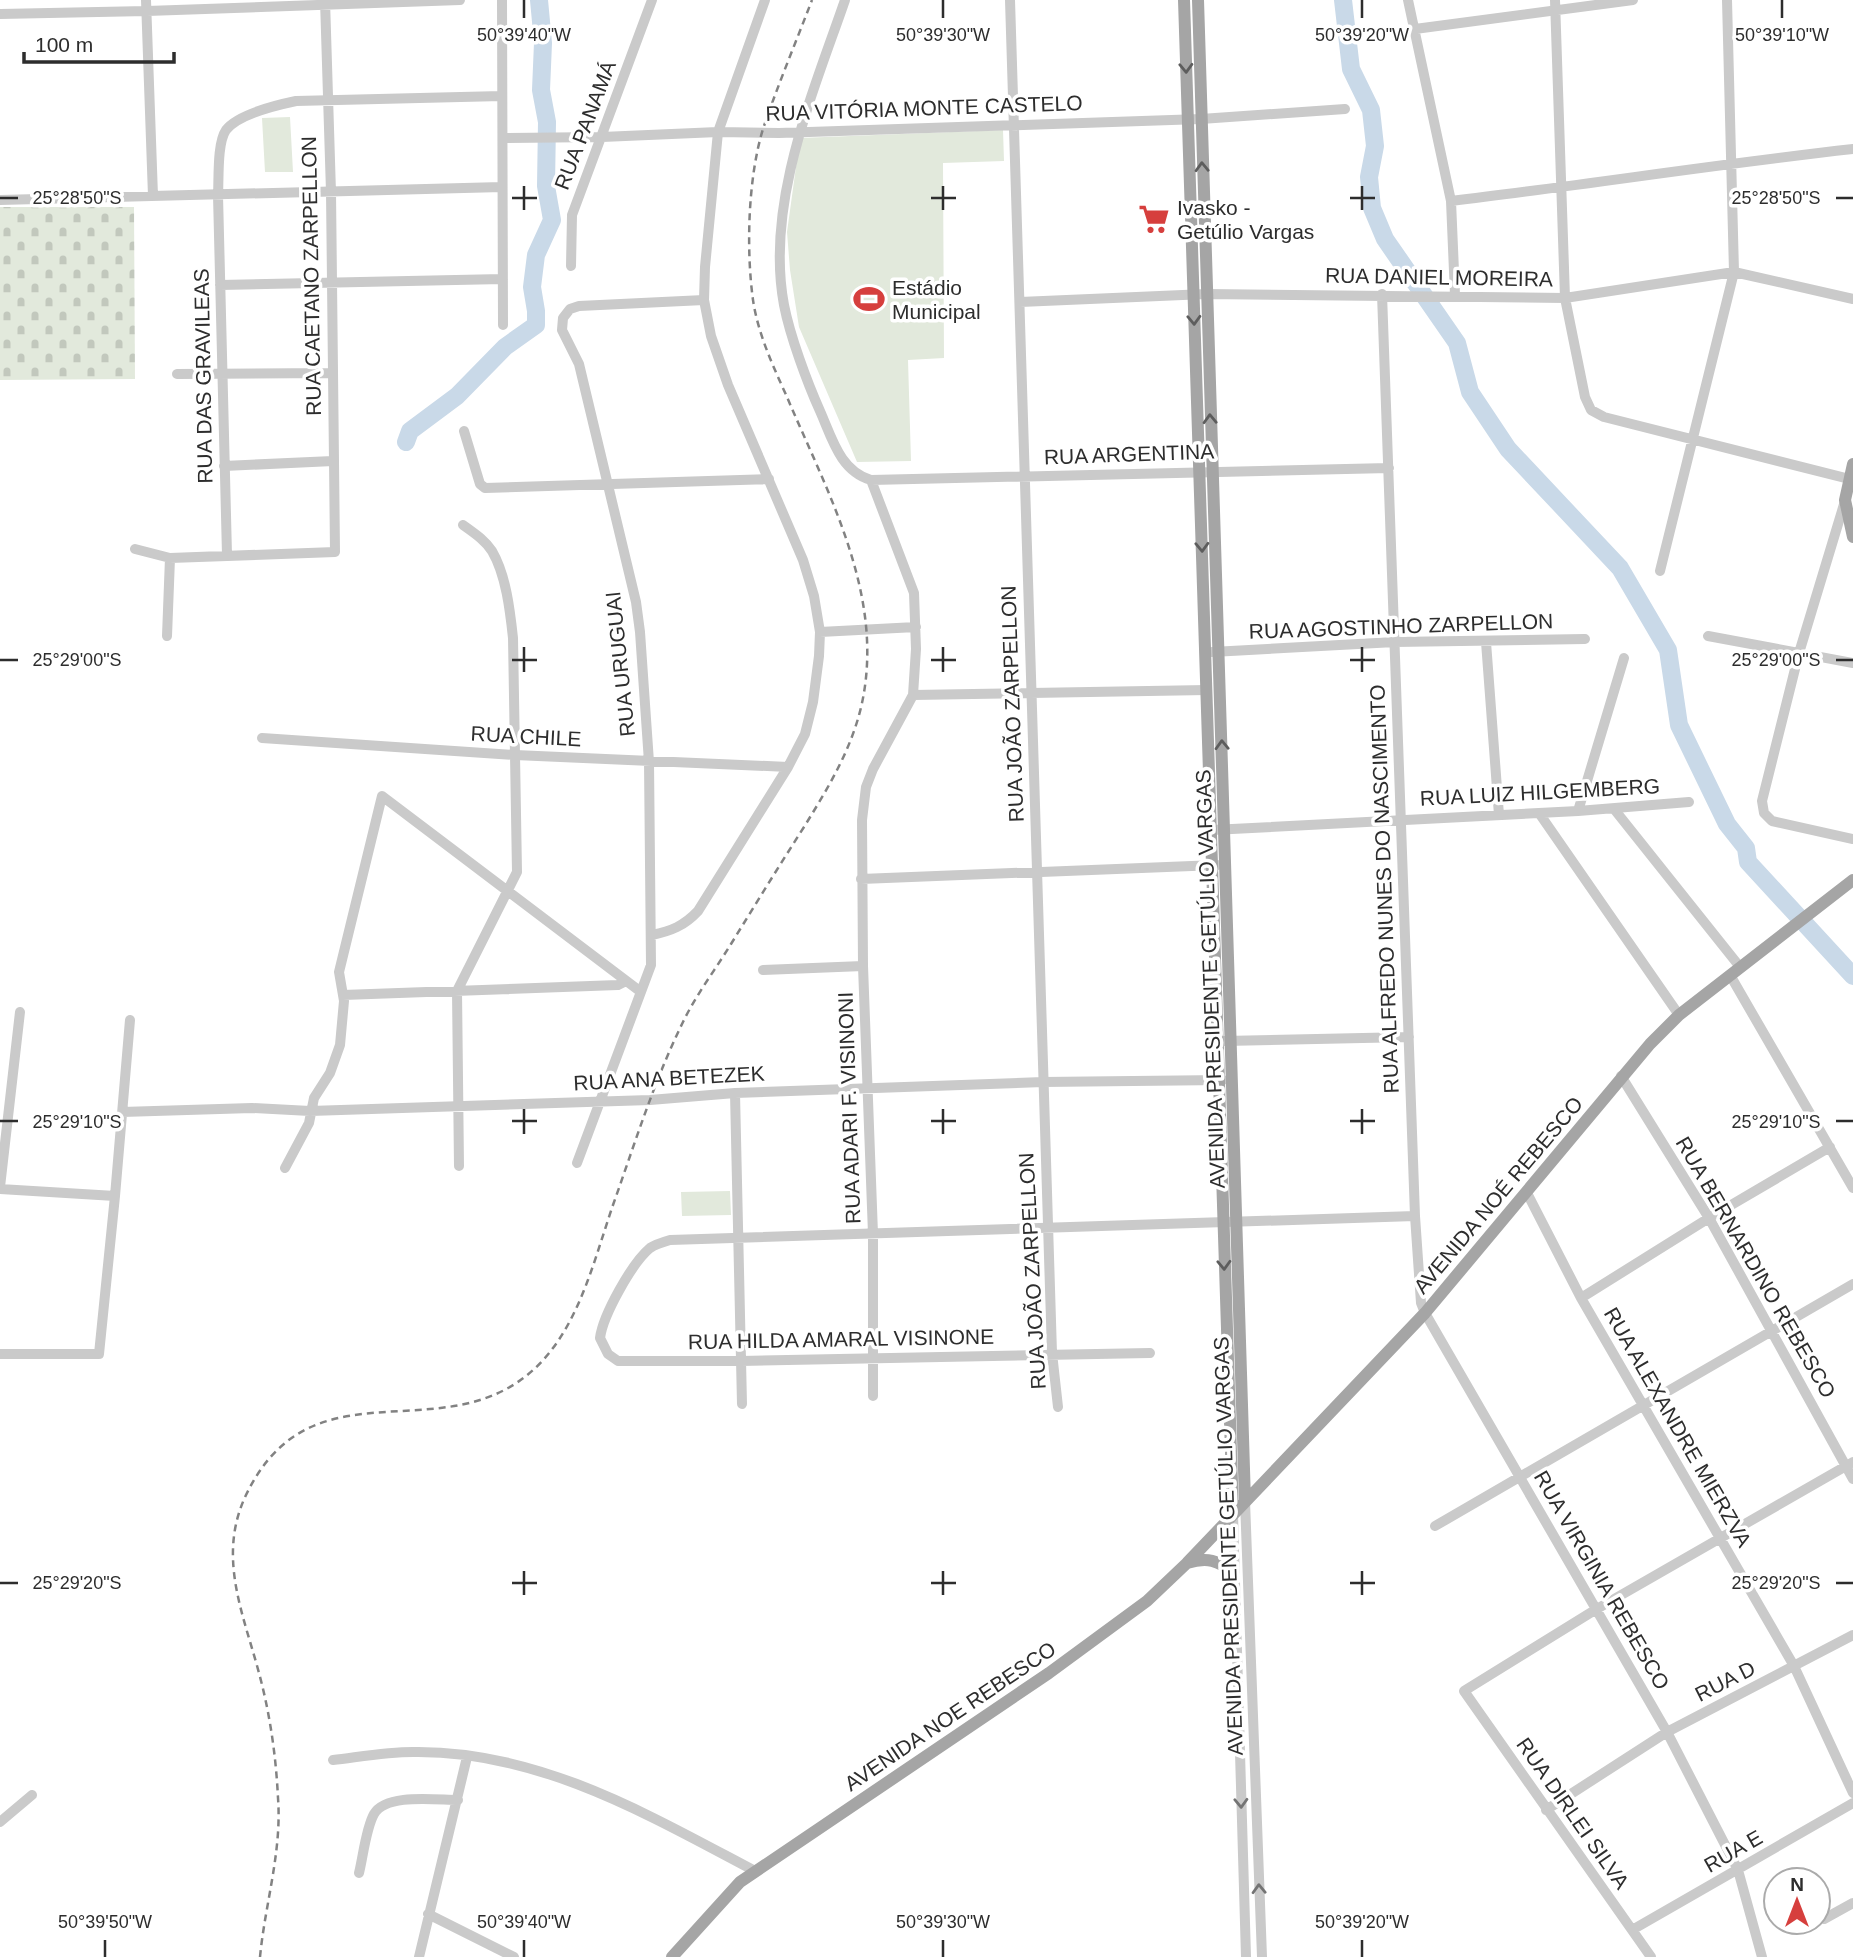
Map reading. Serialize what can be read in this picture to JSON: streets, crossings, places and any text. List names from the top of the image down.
{
  "streets": {
    "main road": ["AVENIDA PRESIDENTE GETÚLIO VARGAS", "AVENIDA NOÉ REBESCO", "AVENIDA NOE REBESCO"],
    "street": [
      "RUA VITÓRIA MONTE CASTELO",
      "RUA PANAMÁ",
      "RUA CAETANO ZARPELLON",
      "RUA DANIEL MOREIRA",
      "RUA DAS GRAVILEAS",
      "RUA ARGENTINA",
      "RUA AGOSTINHO ZARPELLON",
      "RUA URUGUAI",
      "RUA JOÃO ZARPELLON",
      "RUA CHILE",
      "RUA LUIZ HILGEMBERG",
      "RUA ALFREDO NUNES DO NASCIMENTO",
      "RUA ANA BETEZEK",
      "RUA ADARI F. VISINONI",
      "RUA BERNARDINO REBESCO",
      "RUA HILDA AMARAL VISINONE",
      "RUA ALEXANDRE MIERZVA",
      "RUA VIRGINIA REBESCO",
      "RUA D",
      "RUA DIRLEI SILVA",
      "RUA E"
    ]
  },
  "crossings": [
    ["RUA VITÓRIA MONTE CASTELO", "RUA PANAMÁ"],
    ["RUA VITÓRIA MONTE CASTELO", "RUA JOÃO ZARPELLON"],
    ["RUA VITÓRIA MONTE CASTELO", "AVENIDA PRESIDENTE GETÚLIO VARGAS"],
    ["RUA CAETANO ZARPELLON", "RUA DAS GRAVILEAS"],
    ["RUA DANIEL MOREIRA", "RUA JOÃO ZARPELLON"],
    ["RUA DANIEL MOREIRA", "RUA ALFREDO NUNES DO NASCIMENTO"],
    ["RUA DANIEL MOREIRA", "AVENIDA PRESIDENTE GETÚLIO VARGAS"],
    ["RUA ARGENTINA", "RUA JOÃO ZARPELLON"],
    ["RUA ARGENTINA", "RUA ALFREDO NUNES DO NASCIMENTO"],
    ["RUA ARGENTINA", "AVENIDA PRESIDENTE GETÚLIO VARGAS"],
    ["RUA AGOSTINHO ZARPELLON", "RUA ALFREDO NUNES DO NASCIMENTO"],
    ["RUA AGOSTINHO ZARPELLON", "AVENIDA PRESIDENTE GETÚLIO VARGAS"],
    ["RUA URUGUAI", "RUA CHILE"],
    ["RUA URUGUAI", "RUA ANA BETEZEK"],
    ["RUA JOÃO ZARPELLON", "RUA ANA BETEZEK"],
    ["RUA JOÃO ZARPELLON", "RUA HILDA AMARAL VISINONE"],
    ["RUA LUIZ HILGEMBERG", "RUA ALFREDO NUNES DO NASCIMENTO"],
    ["RUA LUIZ HILGEMBERG", "AVENIDA PRESIDENTE GETÚLIO VARGAS"],
    ["RUA ALFREDO NUNES DO NASCIMENTO", "AVENIDA NOÉ REBESCO"],
    ["RUA ALFREDO NUNES DO NASCIMENTO", "RUA VIRGINIA REBESCO"],
    ["AVENIDA PRESIDENTE GETÚLIO VARGAS", "RUA ANA BETEZEK"],
    ["AVENIDA PRESIDENTE GETÚLIO VARGAS", "AVENIDA NOÉ REBESCO"],
    ["AVENIDA PRESIDENTE GETÚLIO VARGAS", "AVENIDA NOE REBESCO"],
    ["RUA ANA BETEZEK", "RUA ADARI F. VISINONI"],
    ["RUA ADARI F. VISINONI", "RUA HILDA AMARAL VISINONE"],
    ["AVENIDA NOÉ REBESCO", "RUA BERNARDINO REBESCO"],
    ["AVENIDA NOÉ REBESCO", "RUA ALEXANDRE MIERZVA"],
    ["AVENIDA NOÉ REBESCO", "RUA VIRGINIA REBESCO"],
    ["AVENIDA NOÉ REBESCO", "AVENIDA NOE REBESCO"],
    ["RUA ALEXANDRE MIERZVA", "RUA D"],
    ["RUA VIRGINIA REBESCO", "RUA D"],
    ["RUA VIRGINIA REBESCO", "RUA DIRLEI SILVA"],
    ["RUA VIRGINIA REBESCO", "RUA E"],
    ["RUA D", "RUA DIRLEI SILVA"],
    ["RUA DIRLEI SILVA", "RUA E"]
  ],
  "places": {
    "supermarket": ["Ivasko - Getúlio Vargas"],
    "sports": ["Estádio Municipal"]
  },
  "scale_bar": "100 m",
  "north": "top",
  "coordinates": [
    "50°39'40\"W",
    "50°39'30\"W",
    "50°39'20\"W",
    "50°39'10\"W",
    "25°28'50\"S",
    "25°29'00\"S",
    "25°29'10\"S",
    "25°29'20\"S",
    "50°39'50\"W"
  ]
}
